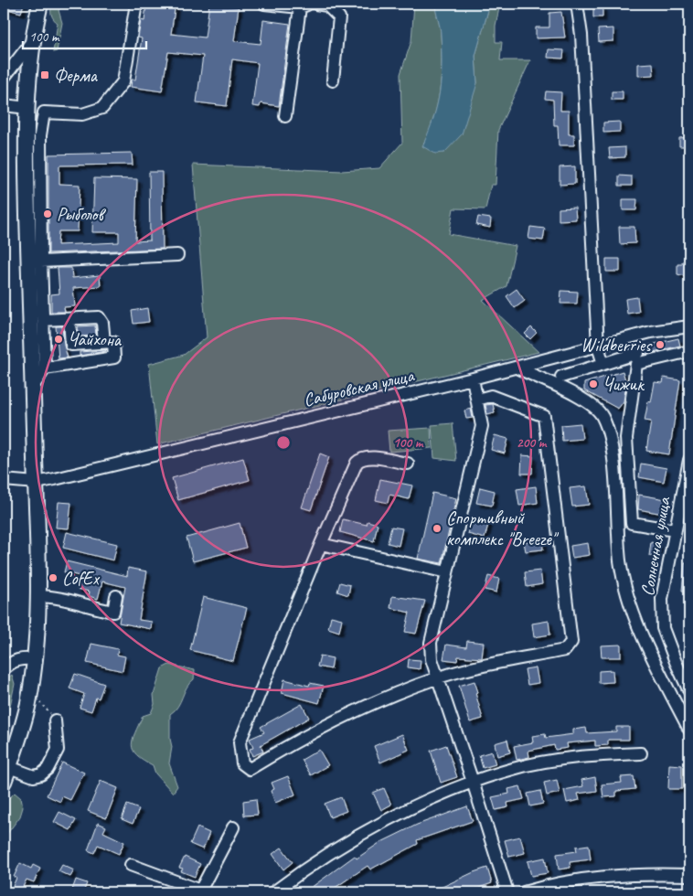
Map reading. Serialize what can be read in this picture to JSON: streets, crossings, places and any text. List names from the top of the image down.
{
  "streets": {
    "street": ["Сабуровская улица", "Солнечная улица"]
  },
  "places": {
    "transit": ["Ферма"],
    "other": [
      "Рыболов",
      "Чайхона",
      "Wildberries",
      "Чижик",
      "Спортивный комплекс \"Breeze\"",
      "CofEx"
    ]
  },
  "scale_bar": "100 m",
  "rings": ["100 m", "200 m"]
}
